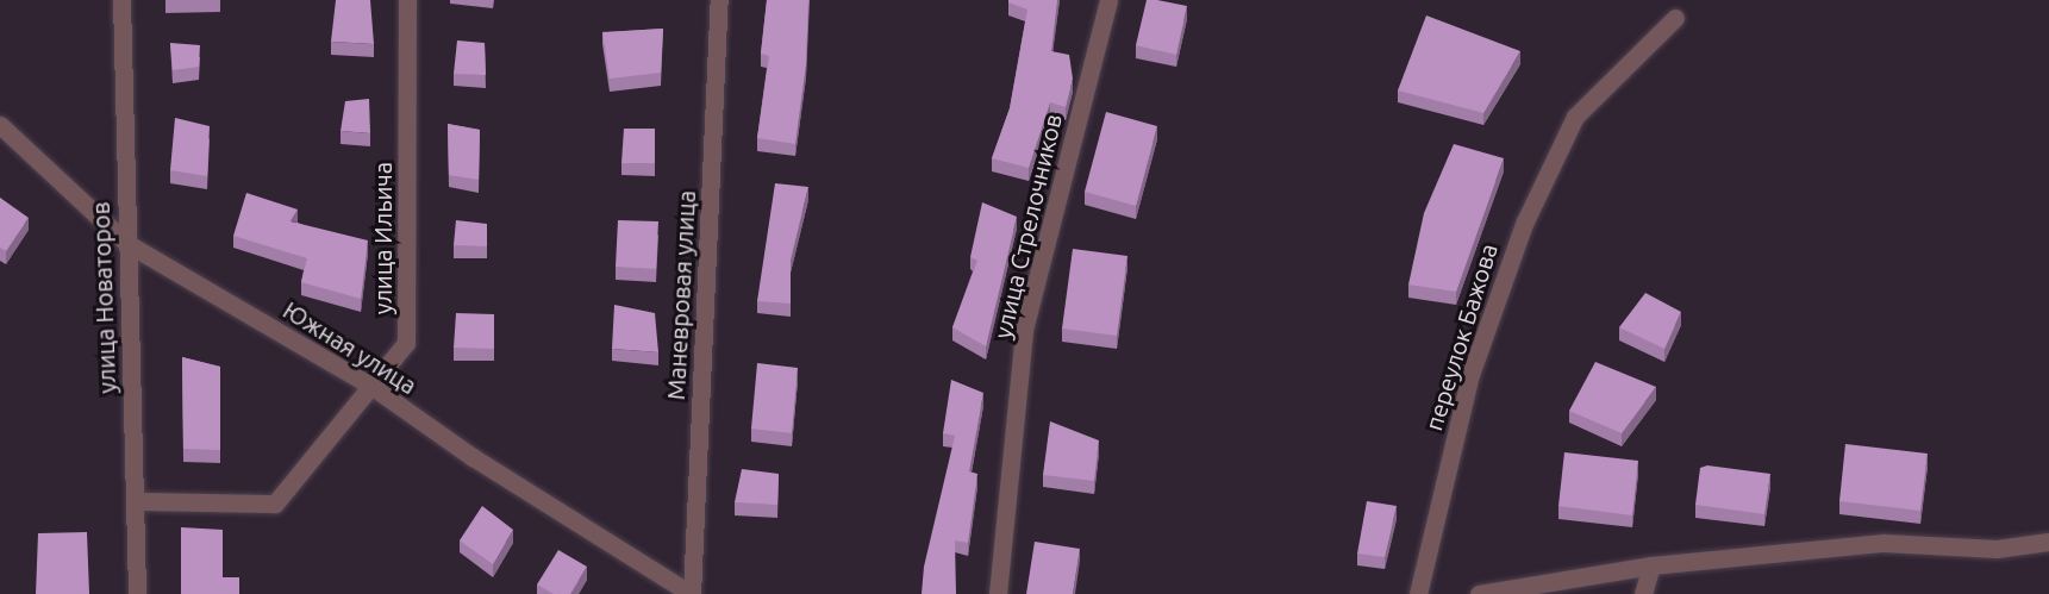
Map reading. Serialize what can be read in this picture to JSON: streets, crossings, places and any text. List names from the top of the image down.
{
  "streets": {
    "street": [
      "улица Стрелочников",
      "улица Ильича",
      "Маневровая улица",
      "улица Новаторов",
      "переулок Бажова",
      "Южная улица"
    ]
  },
  "crossings": [
    ["улица Ильича", "улица Новаторов"],
    ["улица Ильича", "Южная улица"],
    ["Маневровая улица", "Южная улица"],
    ["улица Новаторов", "Южная улица"]
  ]
}
